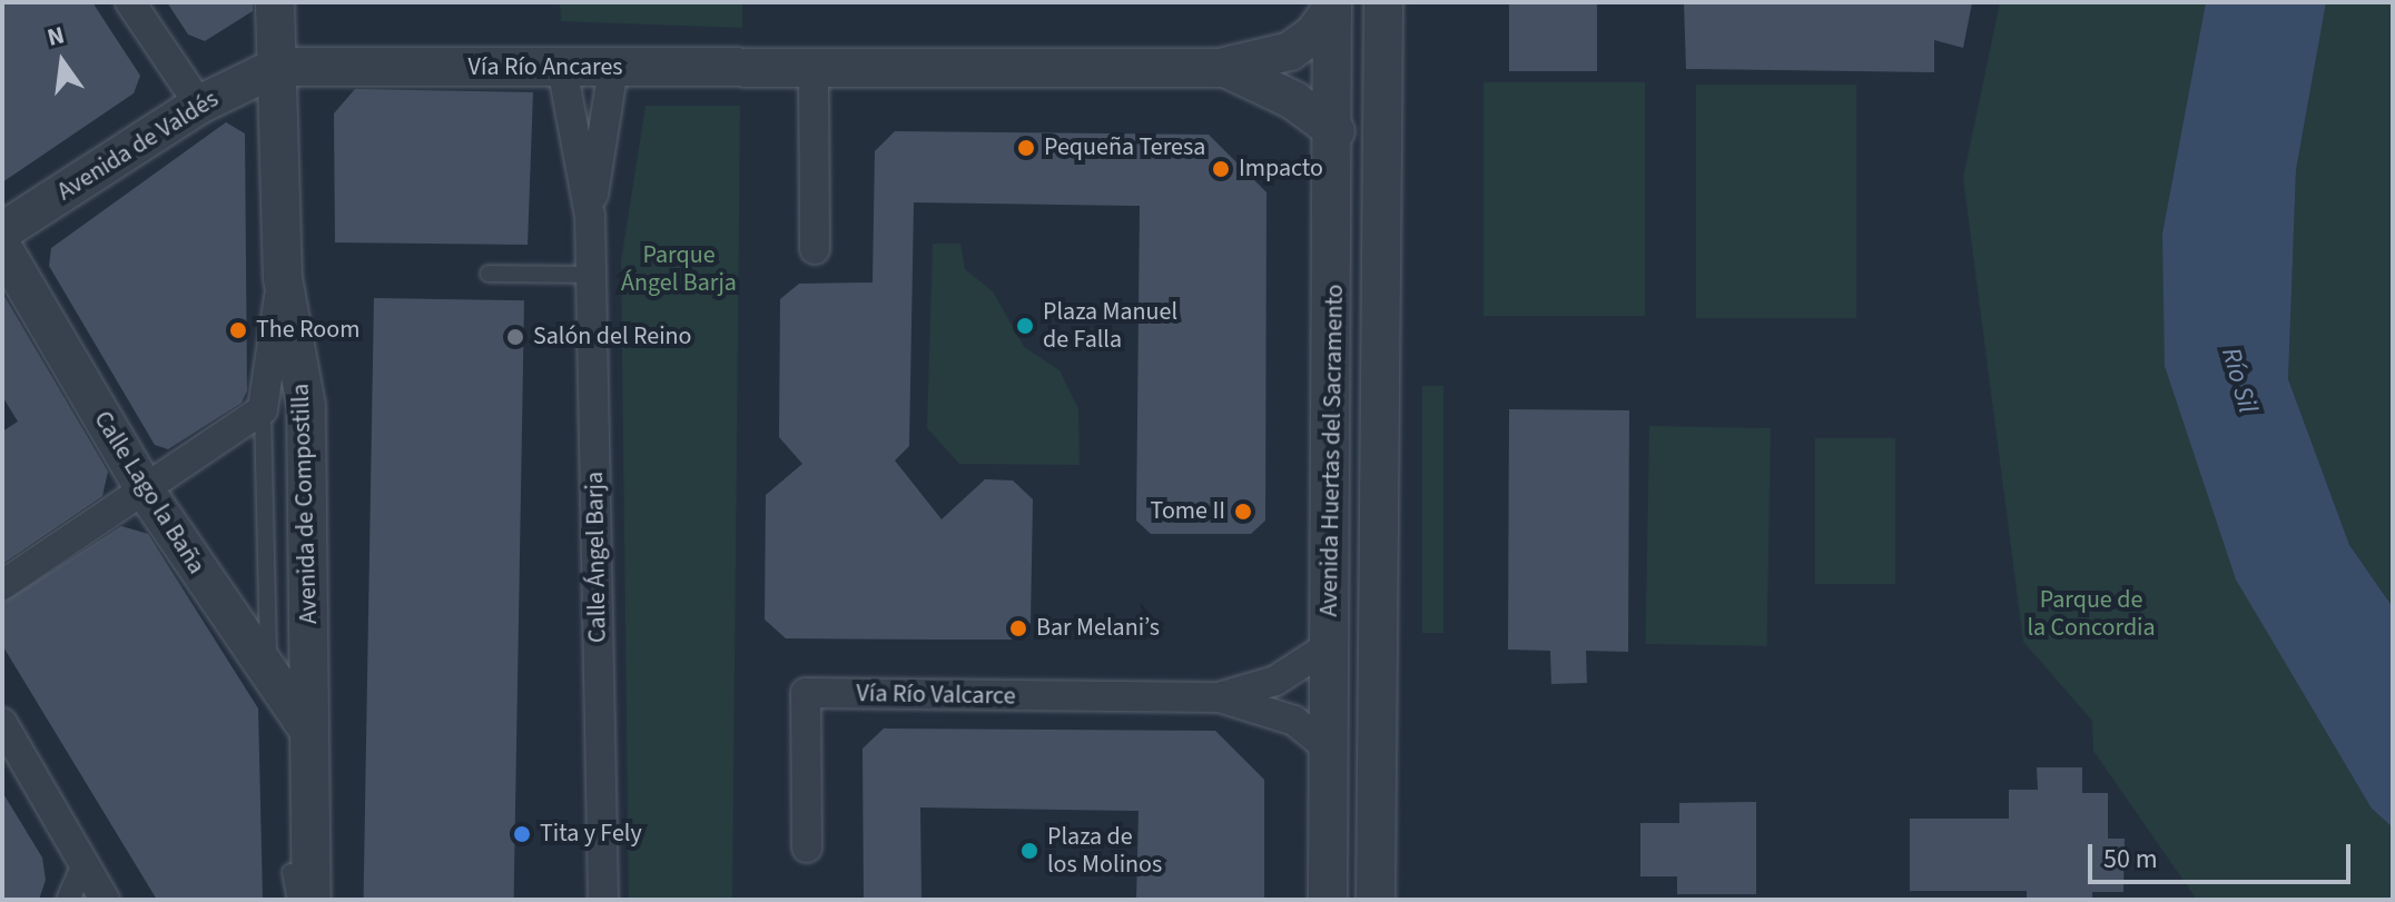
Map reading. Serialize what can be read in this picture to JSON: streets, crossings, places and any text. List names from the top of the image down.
{
  "streets": {
    "street": [
      "Vía Río Ancares",
      "Avenida de Valdés",
      "Avenida Huertas del Sacramento",
      "Calle Lago la Baña",
      "Avenida de Compostilla",
      "Calle Ángel Barja",
      "Vía Río Valcarce"
    ]
  },
  "crossings": [
    ["Vía Río Ancares", "Avenida de Valdés"],
    ["Vía Río Ancares", "Avenida Huertas del Sacramento"],
    ["Vía Río Ancares", "Avenida de Compostilla"],
    ["Vía Río Ancares", "Calle Ángel Barja"],
    ["Avenida de Valdés", "Avenida de Compostilla"],
    ["Avenida Huertas del Sacramento", "Vía Río Valcarce"],
    ["Calle Lago la Baña", "Avenida de Compostilla"]
  ],
  "water": ["Río Sil"],
  "parks": ["Parque Ángel Barja", "Parque de la Concordia"],
  "places": [
    "Pequeña Teresa",
    "Impacto",
    "Plaza Manuel de Falla",
    "The Room",
    "Salón del Reino",
    "Tome II",
    "Bar Melani’s",
    "Tita y Fely",
    "Plaza de los Molinos"
  ],
  "scale_bar": "50 m",
  "north": "top"
}
